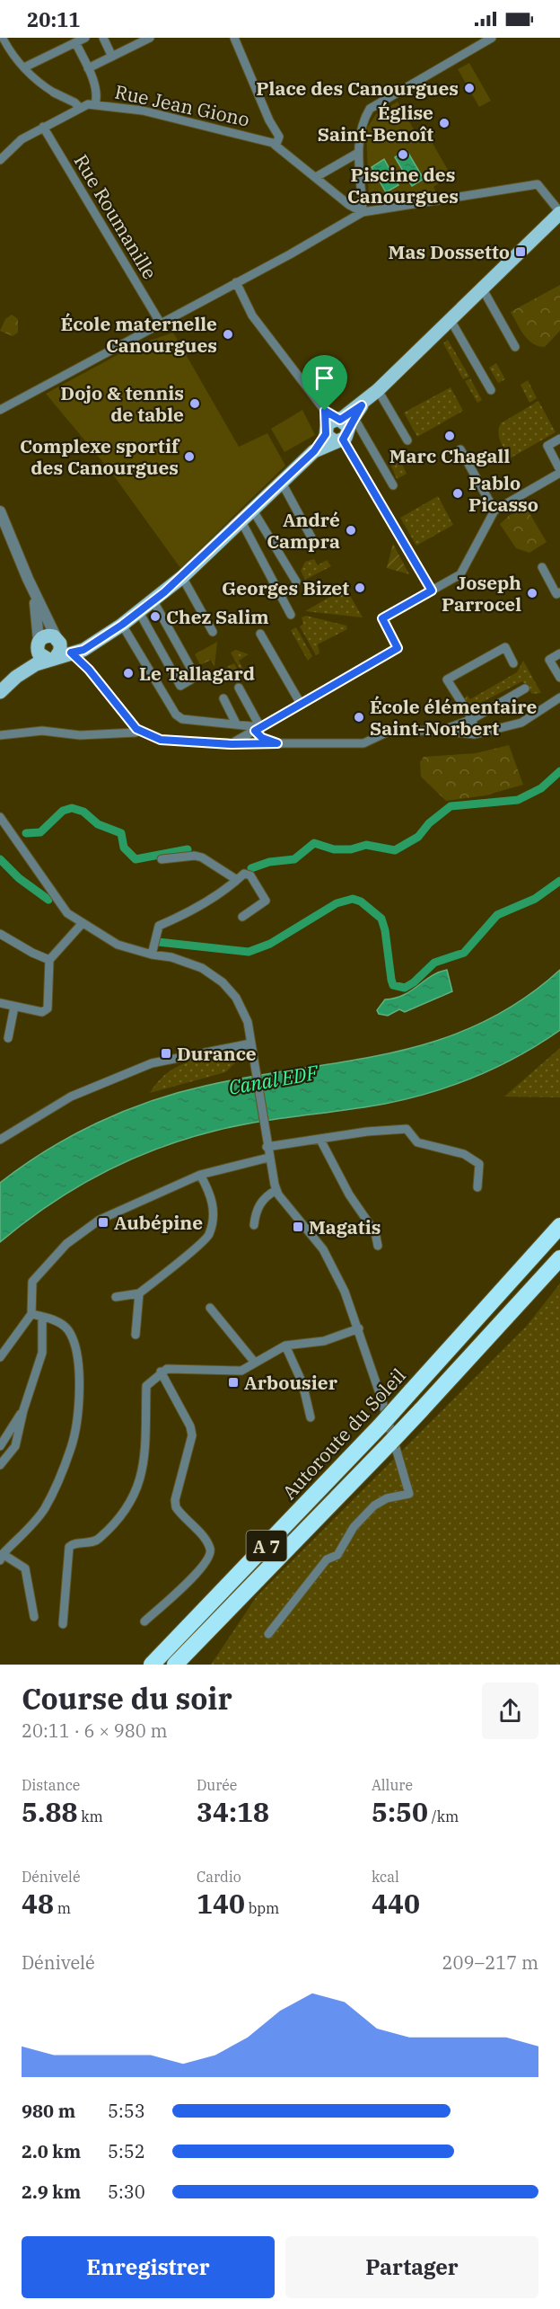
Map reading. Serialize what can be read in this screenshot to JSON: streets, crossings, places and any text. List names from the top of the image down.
{
  "streets": {
    "highway": ["Autoroute du Soleil", "A 7"],
    "street": ["Rue Jean Giono", "Rue Roumanille"]
  },
  "crossings": [
    ["Rue Jean Giono", "Rue Roumanille"]
  ],
  "water": ["Canal EDF"],
  "places": {
    "other": [
      "Place des Canourgues",
      "Église Saint-Benoît",
      "Piscine des Canourgues",
      "École maternelle Canourgues",
      "Dojo & tennis de table",
      "Marc Chagall",
      "Complexe sportif des Canourgues",
      "Pablo Picasso",
      "André Campra",
      "Georges Bizet",
      "Joseph Parrocel",
      "Chez Salim",
      "Le Tallagard",
      "École élémentaire Saint-Norbert"
    ],
    "transit": [
      "Mas Dossetto",
      "Durance",
      "Aubépine",
      "Magatis",
      "Arbousier"
    ]
  },
  "page": {
    "status": "20:11",
    "heading": ["Course du soir", "20:11 · 6 × 980 m"],
    "stats": [
      ["Distance", "5.88 km"],
      ["Durée", "34:18"],
      ["Allure", "5:50 /km"],
      ["Dénivelé", "48 m"],
      ["Cardio", "140 bpm"],
      ["kcal", "440"]
    ],
    "chart": ["Dénivelé", "209–217 m"],
    "list": [
      {
        "name": "980 m",
        "note": "5:53"
      },
      {
        "name": "2.0 km",
        "note": "5:52"
      },
      {
        "name": "2.9 km",
        "note": "5:30"
      }
    ],
    "buttons": ["Enregistrer", "Partager"]
  }
}
